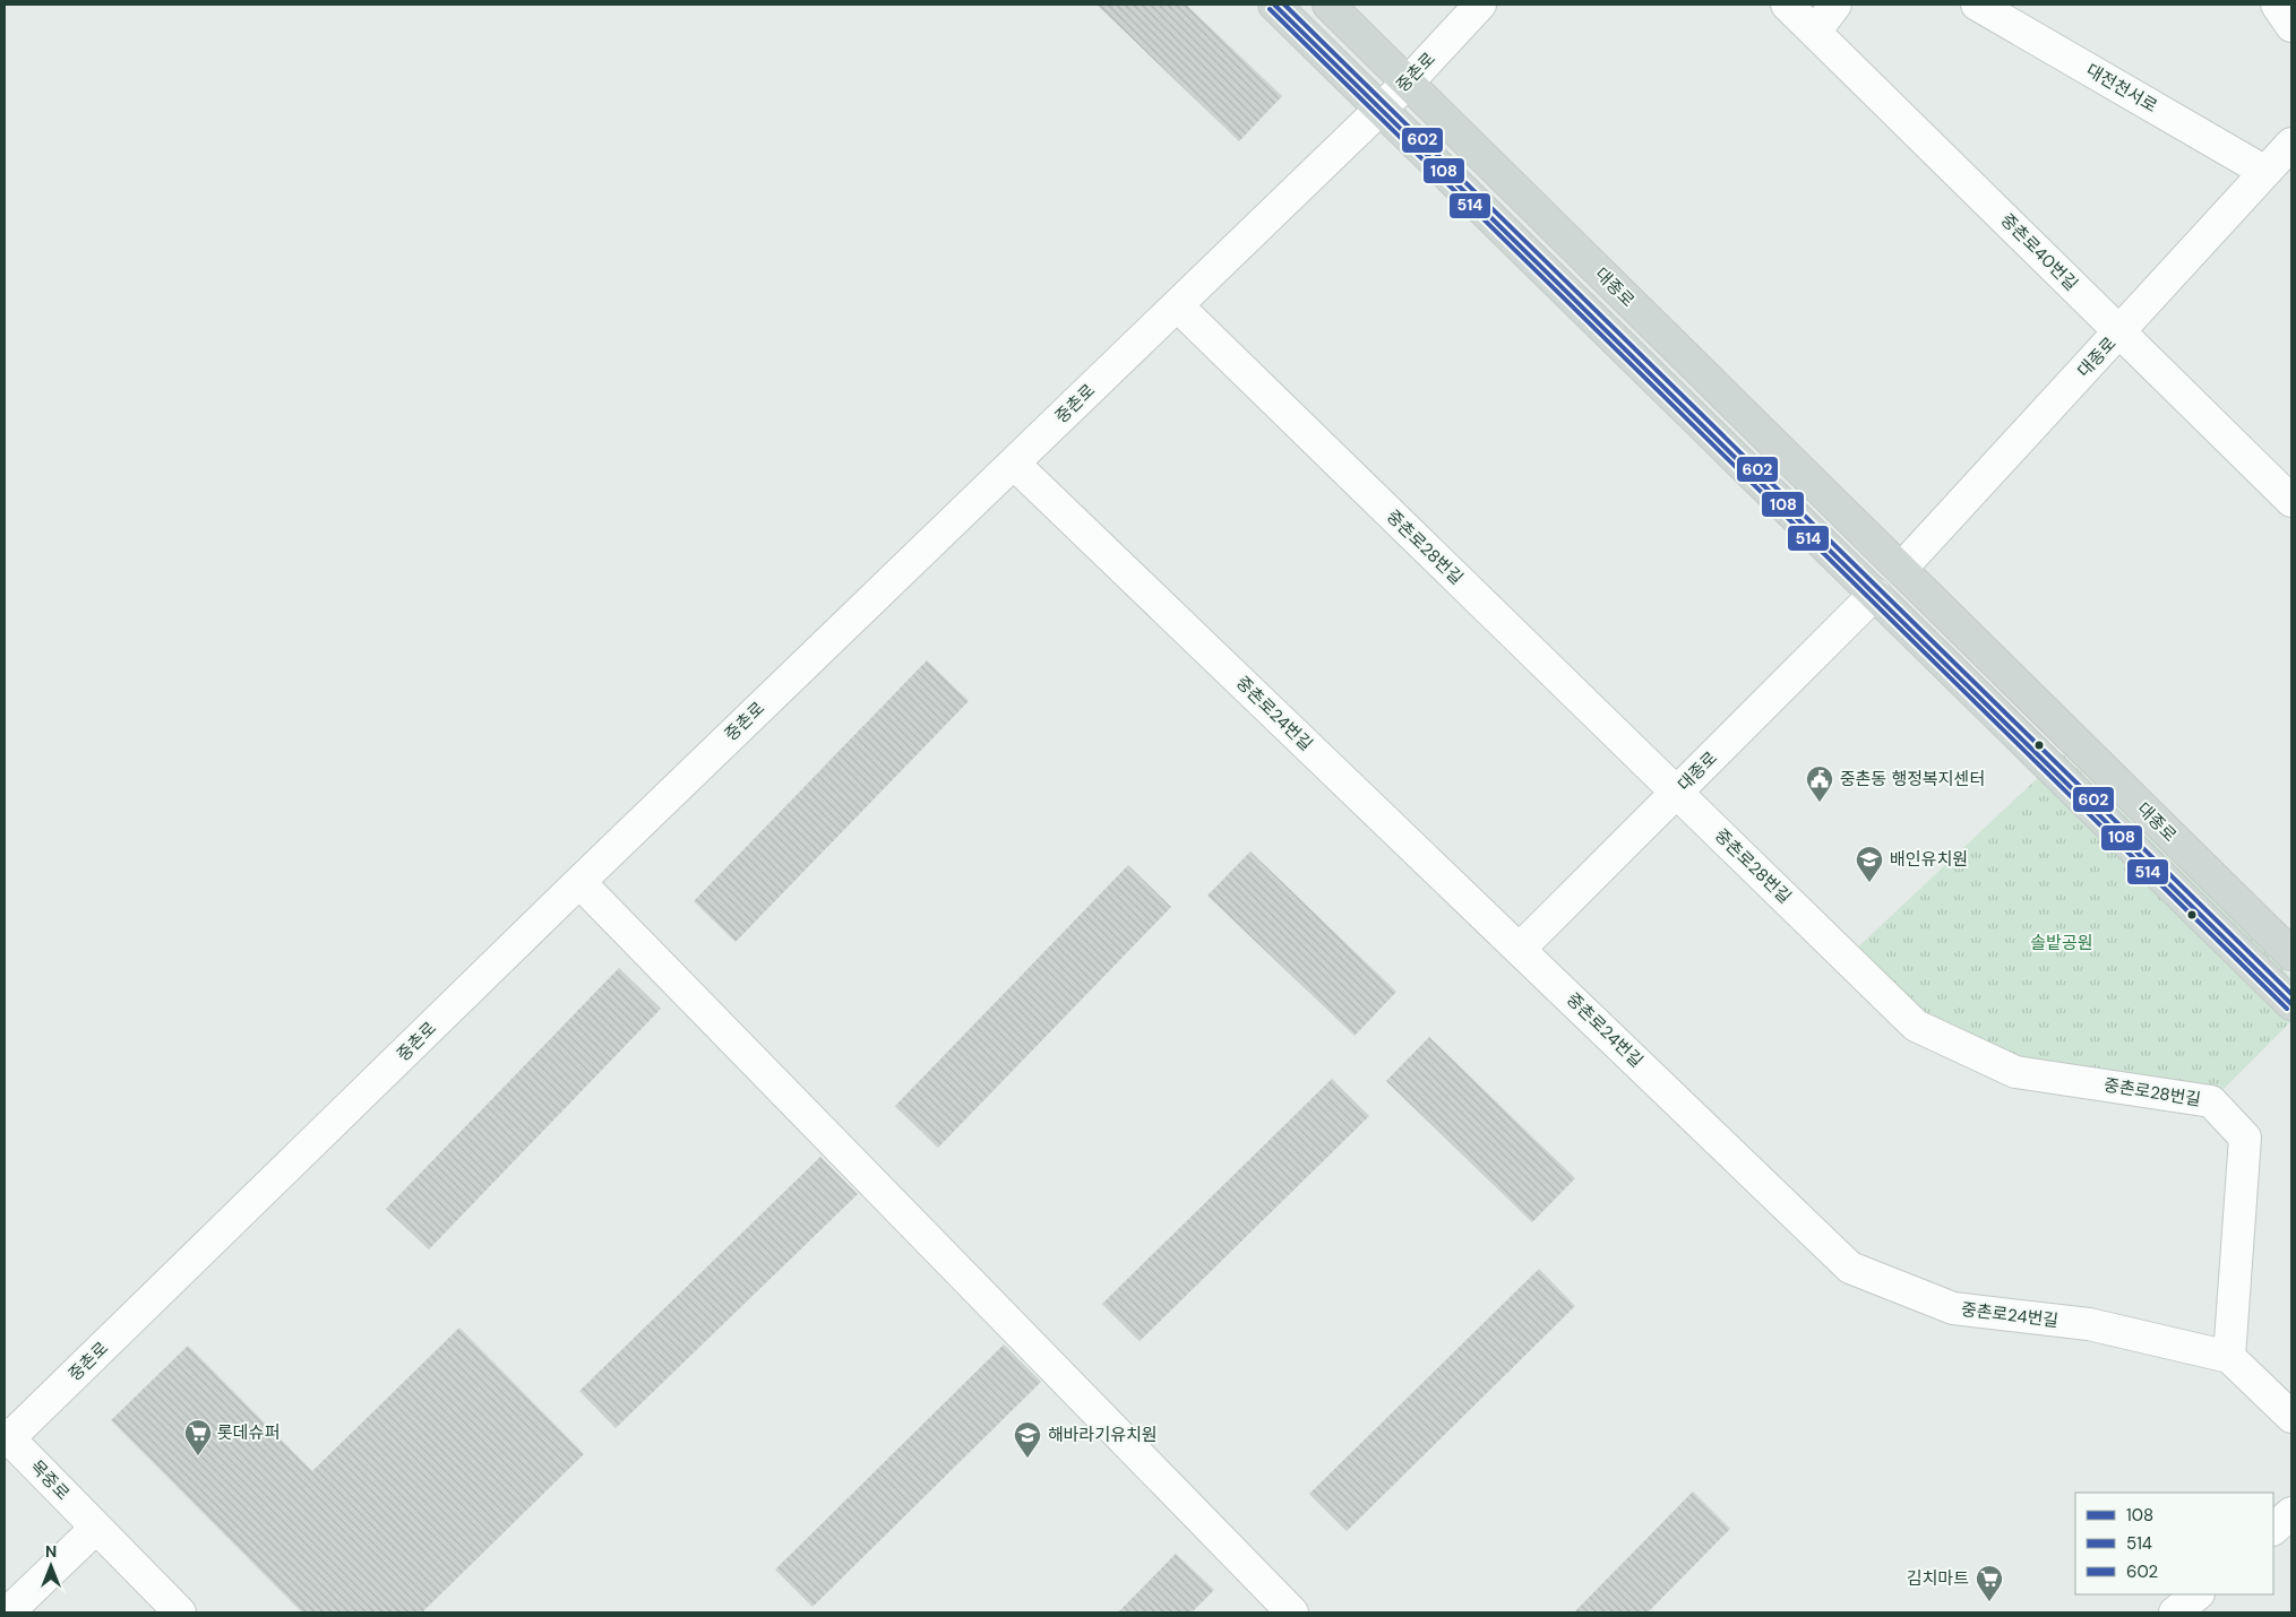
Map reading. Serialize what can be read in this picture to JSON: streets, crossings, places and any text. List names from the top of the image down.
{
  "streets": {
    "main road": ["대종로"],
    "street": [
      "중촌로",
      "대전천서로",
      "중촌로40번길",
      "중촌로28번길",
      "중촌로24번길",
      "목중로"
    ]
  },
  "crossings": [
    ["중촌로", "대종로"],
    ["중촌로", "중촌로28번길"],
    ["중촌로", "중촌로24번길"],
    ["중촌로", "목중로"],
    ["대전천서로", "대종로"],
    ["중촌로40번길", "대종로"],
    ["대종로", "중촌로28번길"],
    ["대종로", "중촌로24번길"],
    ["중촌로28번길", "중촌로24번길"]
  ],
  "parks": ["솔밭공원"],
  "places": {
    "public building": ["중촌동 행정복지센터"],
    "school or university": ["배인유치원", "해바라기유치원"],
    "supermarket": ["롯데슈퍼", "김치마트"]
  },
  "lines": ["transit line 108", "transit line 602", "transit line 514"],
  "legend": ["108", "514", "602"],
  "north": "top"
}
